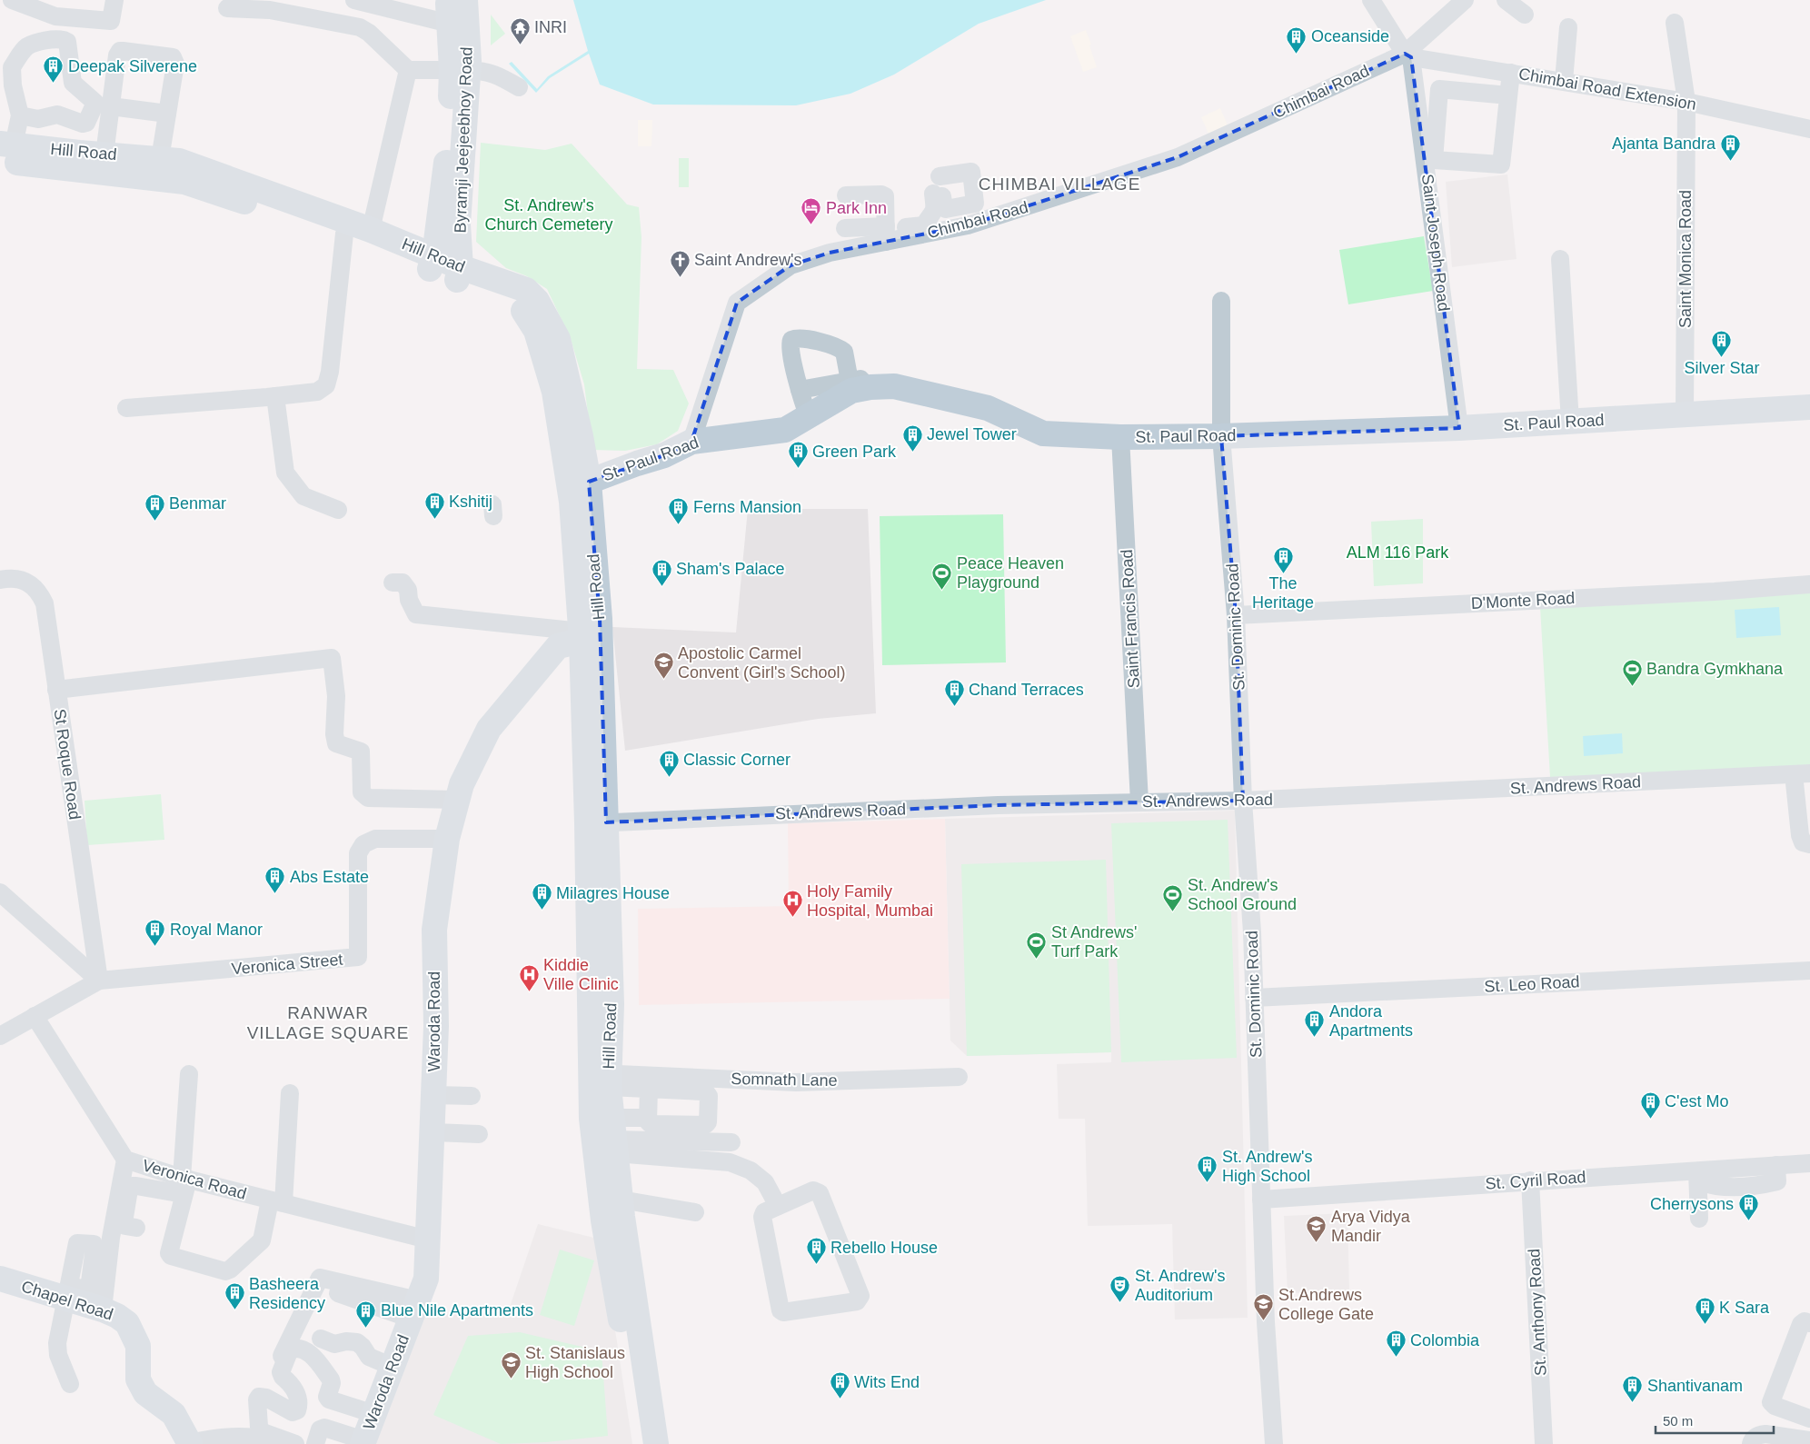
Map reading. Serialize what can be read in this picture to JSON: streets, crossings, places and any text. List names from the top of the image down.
{
  "streets": {
    "main road": [
      "Byramji Jeejeebhoy Road",
      "Hill Road",
      "St. Paul Road",
      "Waroda Road",
      "Chapel Road"
    ],
    "street": [
      "Chimbai Road Extension",
      "Chimbai Road",
      "Saint Joseph Road",
      "Saint Monica Road",
      "D'Monte Road",
      "Saint Francis Road",
      "St. Dominic Road",
      "St Roque Road",
      "St. Andrews Road",
      "Veronica Street",
      "St. Leo Road",
      "Somnath Lane",
      "Veronica Road",
      "St. Cyril Road",
      "St. Anthony Road"
    ]
  },
  "crossings": [
    ["Chimbai Road Extension", "Chimbai Road"],
    ["Chimbai Road Extension", "Saint Joseph Road"],
    ["Chimbai Road Extension", "Saint Monica Road"],
    ["Chimbai Road", "Saint Joseph Road"],
    ["Chimbai Road", "St. Paul Road"],
    ["Byramji Jeejeebhoy Road", "Hill Road"],
    ["Hill Road", "St. Paul Road"],
    ["Hill Road", "St. Andrews Road"],
    ["Hill Road", "Waroda Road"],
    ["Hill Road", "Somnath Lane"],
    ["Saint Joseph Road", "St. Paul Road"],
    ["Saint Monica Road", "St. Paul Road"],
    ["St. Paul Road", "Saint Francis Road"],
    ["St. Paul Road", "St. Dominic Road"],
    ["D'Monte Road", "St. Dominic Road"],
    ["Saint Francis Road", "St. Andrews Road"],
    ["St. Dominic Road", "St. Andrews Road"],
    ["St. Dominic Road", "St. Leo Road"],
    ["St. Dominic Road", "St. Cyril Road"],
    ["St Roque Road", "Veronica Street"],
    ["Veronica Street", "Waroda Road"],
    ["Waroda Road", "Veronica Road"],
    ["St. Cyril Road", "St. Anthony Road"]
  ],
  "districts": ["CHIMBAI VILLAGE", "RANWAR VILLAGE SQUARE"],
  "parks": ["St. Andrew's Church Cemetery", "ALM 116 Park"],
  "places": {
    "temple": ["INRI"],
    "building": [
      "Oceanside",
      "Deepak Silverene",
      "Ajanta Bandra",
      "Silver Star",
      "Jewel Tower",
      "Green Park",
      "Kshitij",
      "Benmar",
      "Ferns Mansion",
      "The Heritage",
      "Sham's Palace",
      "Chand Terraces",
      "Classic Corner",
      "Abs Estate",
      "Milagres House",
      "Royal Manor",
      "Andora Apartments",
      "C'est Mo",
      "St. Andrew's High School",
      "Cherrysons",
      "Rebello House",
      "Basheera Residency",
      "K Sara",
      "Blue Nile Apartments",
      "Colombia",
      "Wits End",
      "Shantivanam"
    ],
    "hotel": ["Park Inn"],
    "church": ["Saint Andrew's"],
    "sports": [
      "Peace Heaven Playground",
      "Bandra Gymkhana",
      "St. Andrew's School Ground",
      "St Andrews' Turf Park"
    ],
    "school or university": [
      "Apostolic Carmel Convent (Girl's School)",
      "Arya Vidya Mandir",
      "St.Andrews College Gate",
      "St. Stanislaus High School"
    ],
    "hospital": ["Holy Family Hospital, Mumbai", "Kiddie Ville Clinic"],
    "theatre": ["St. Andrew's Auditorium"]
  },
  "scale_bar": "50 m"
}
